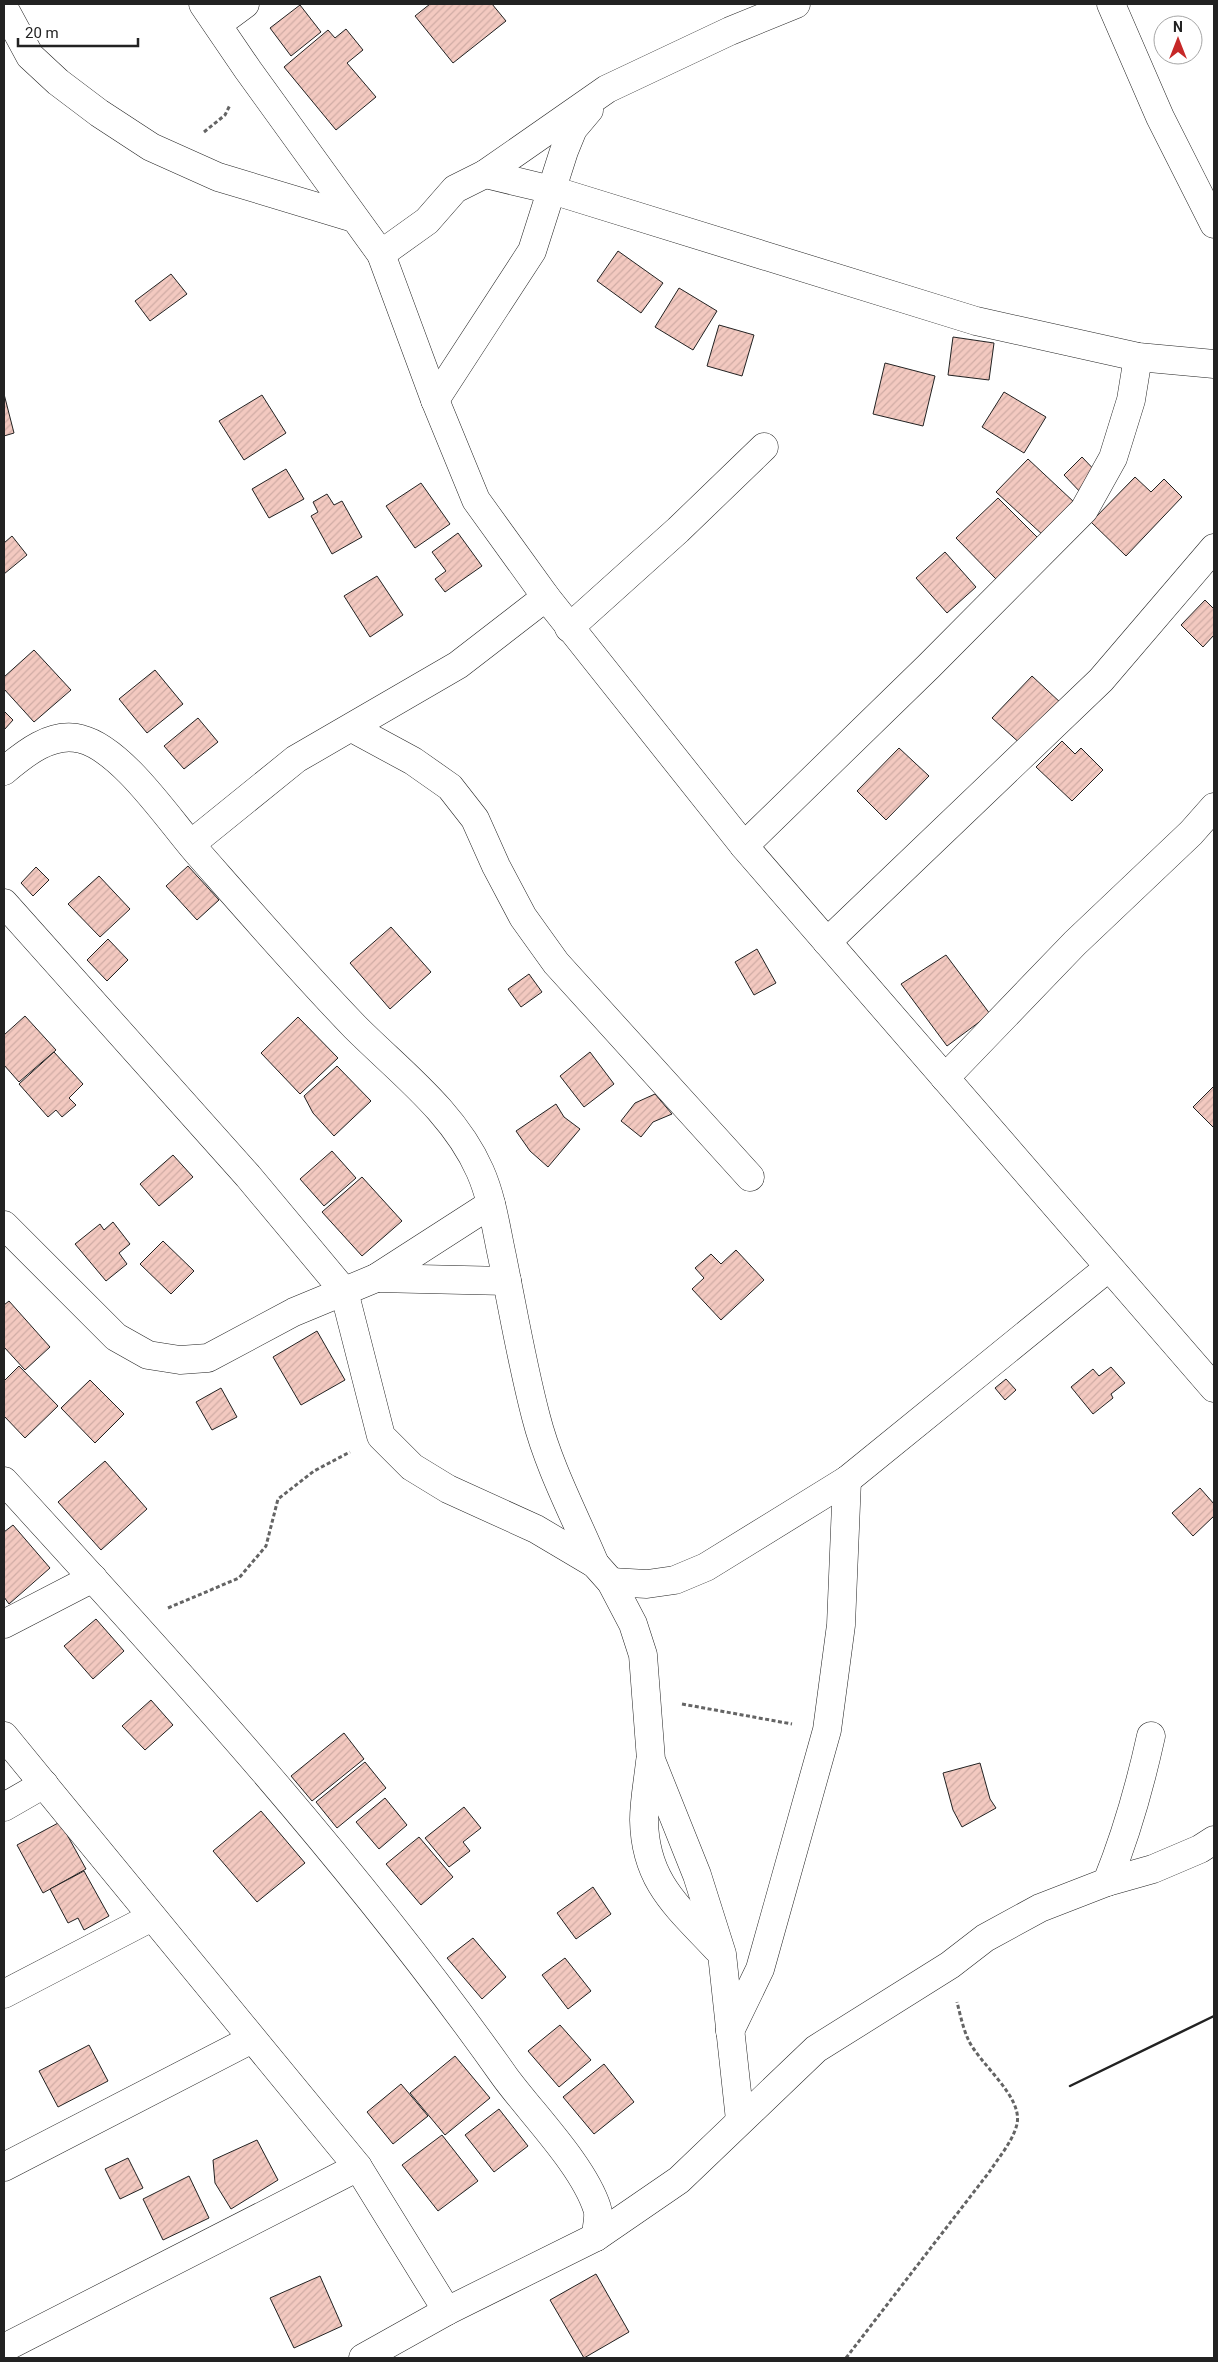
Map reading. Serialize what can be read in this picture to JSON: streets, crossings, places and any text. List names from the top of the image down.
{
  "scale_bar": "20 m",
  "north": "top"
}
